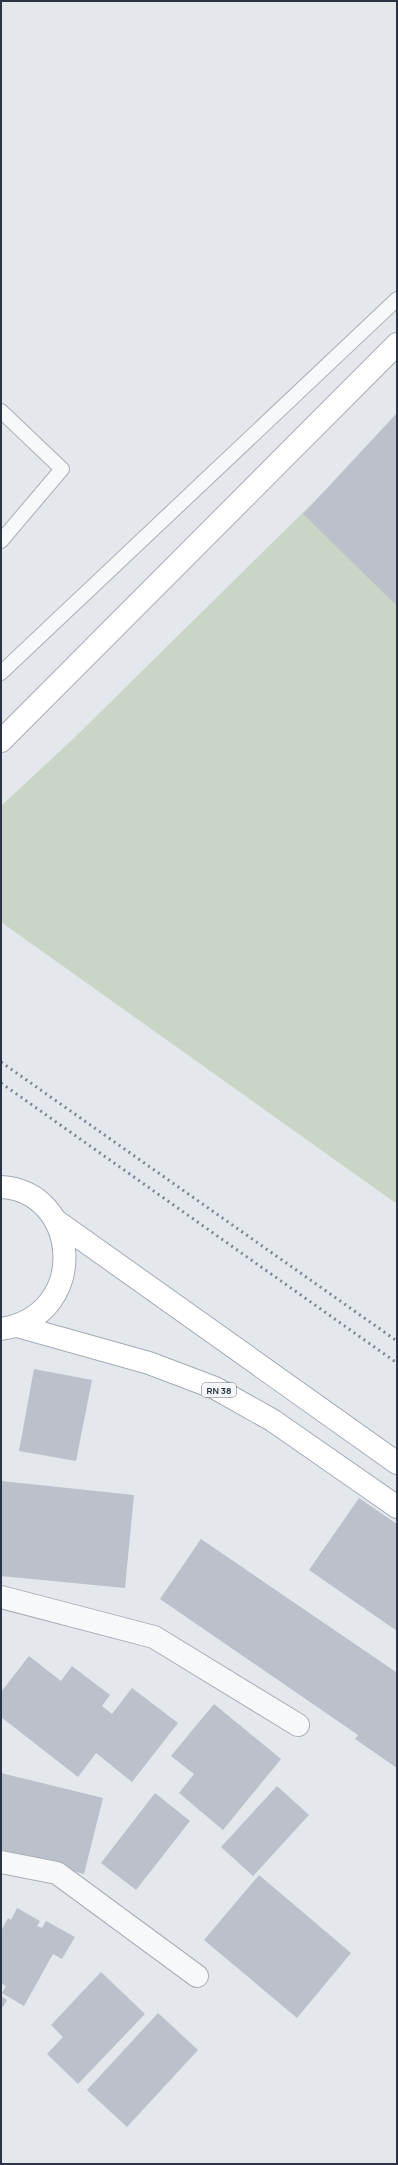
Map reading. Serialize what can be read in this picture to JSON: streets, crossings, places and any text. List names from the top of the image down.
{
  "streets": {
    "main road": ["RN 38"]
  }
}
